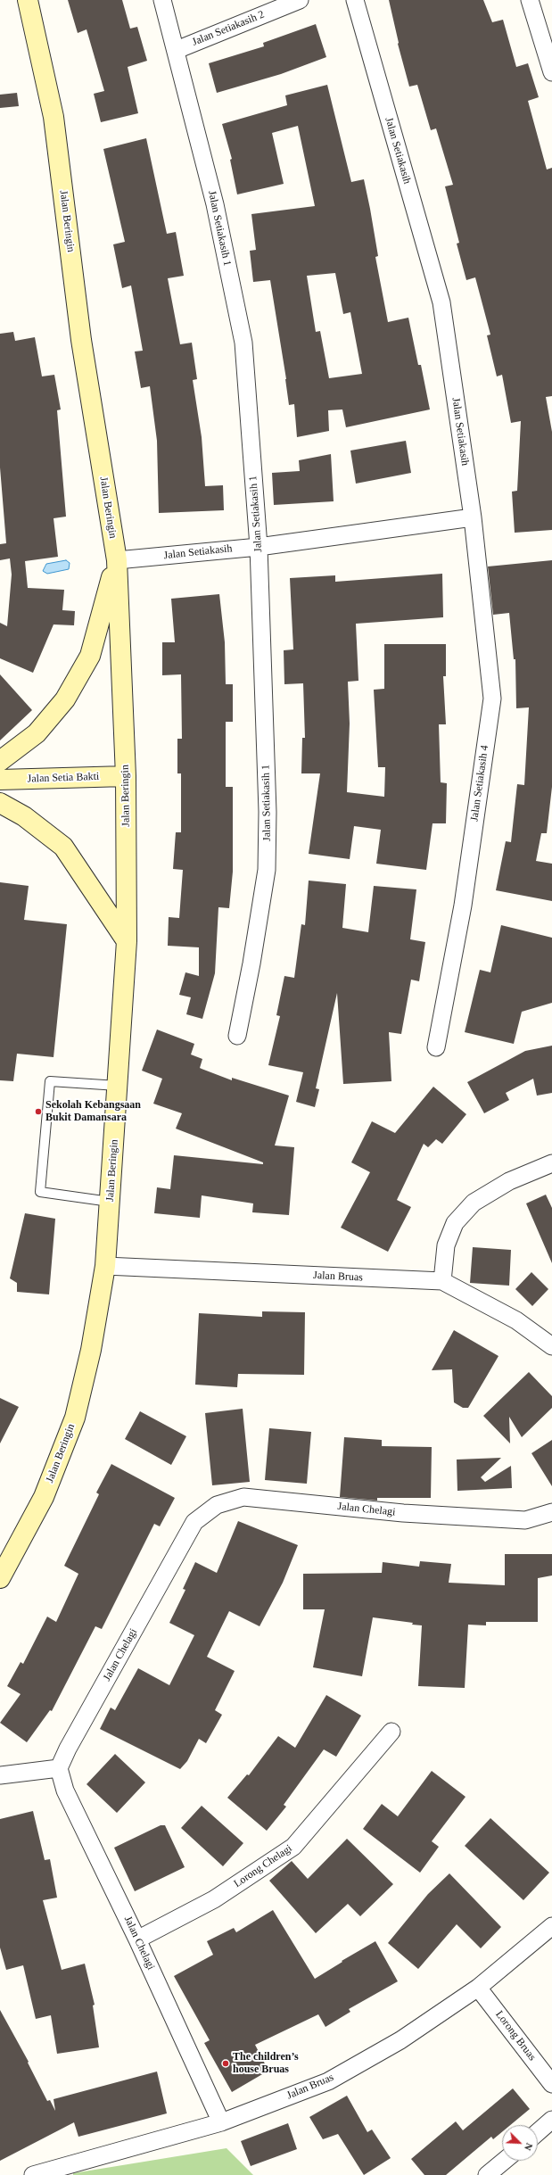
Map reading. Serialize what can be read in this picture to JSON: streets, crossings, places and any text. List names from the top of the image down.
{
  "streets": {
    "street": [
      "Jalan Setiakasih 2",
      "Jalan Setiakasih",
      "Jalan Beringin",
      "Jalan Setiakasih 1",
      "Jalan Setia Bakti",
      "Jalan Setiakasih 4",
      "Jalan Bruas",
      "Jalan Chelagi",
      "Lorong Chelagi",
      "Lorong Bruas"
    ]
  },
  "crossings": [
    ["Jalan Setiakasih 2", "Jalan Setiakasih 1"],
    ["Jalan Setiakasih", "Jalan Beringin"],
    ["Jalan Setiakasih", "Jalan Setiakasih 1"],
    ["Jalan Setiakasih", "Jalan Setiakasih 4"],
    ["Jalan Beringin", "Jalan Setia Bakti"],
    ["Jalan Beringin", "Jalan Bruas"],
    ["Jalan Bruas", "Jalan Chelagi"],
    ["Jalan Bruas", "Lorong Bruas"],
    ["Jalan Chelagi", "Lorong Chelagi"]
  ],
  "places": ["Sekolah Kebangsaan Bukit Damansara", "The children’s house Bruas"],
  "north": "bottom right"
}
